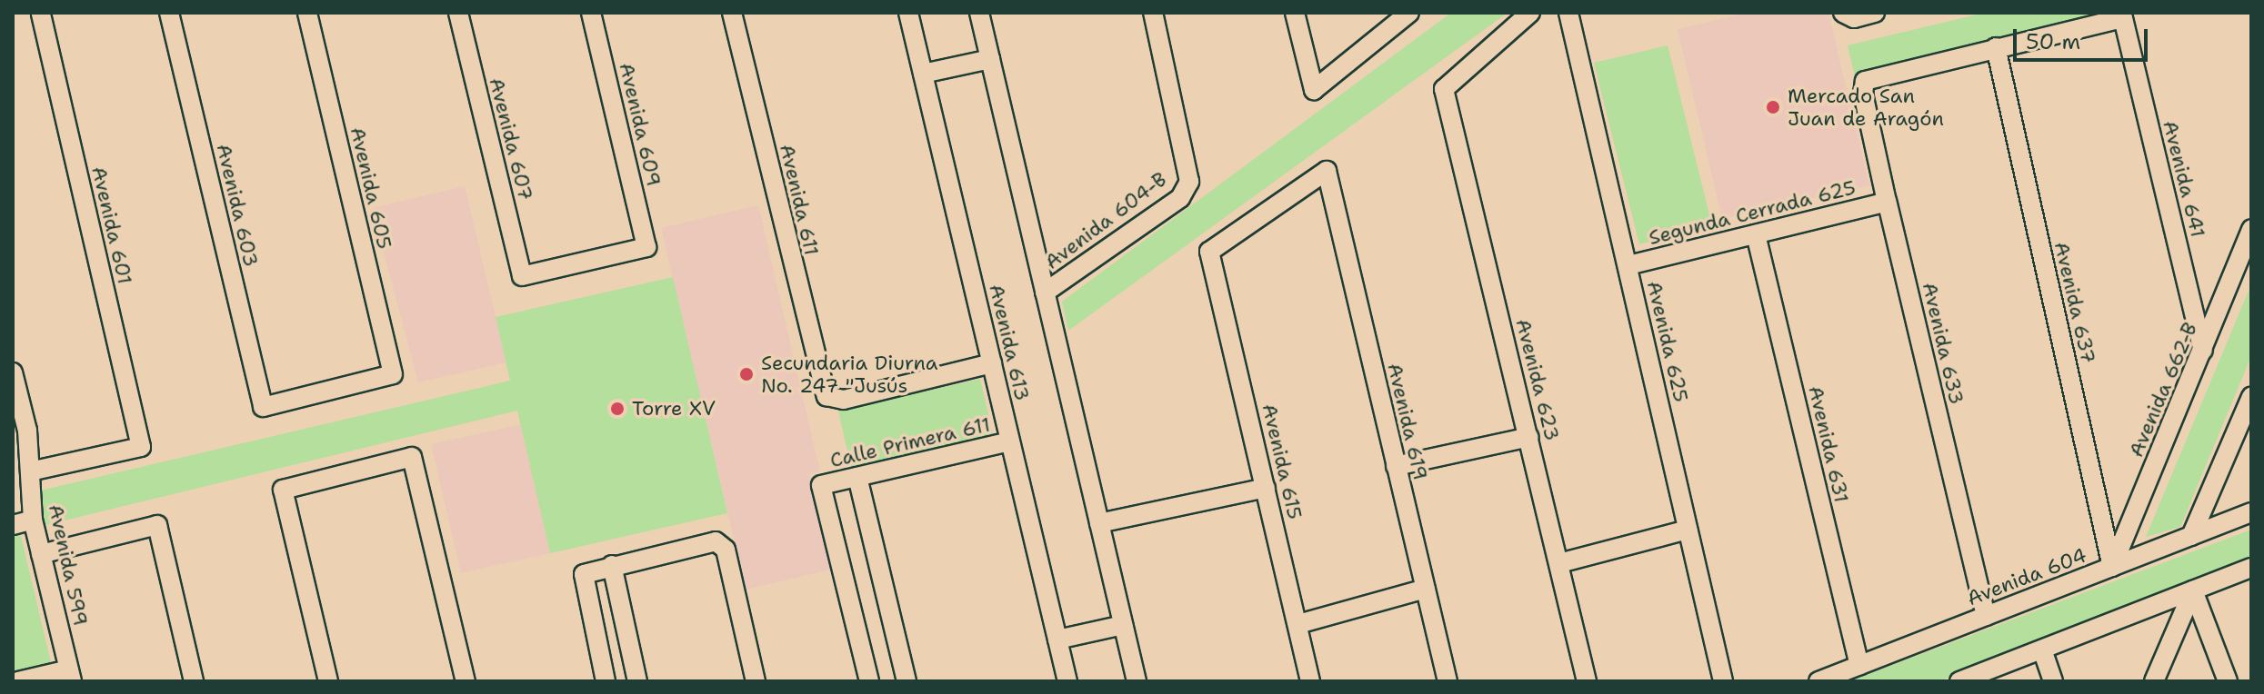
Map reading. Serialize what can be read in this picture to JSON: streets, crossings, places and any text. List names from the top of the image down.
{
  "streets": {
    "street": [
      "Avenida 609",
      "Avenida 607",
      "Avenida 641",
      "Avenida 605",
      "Avenida 611",
      "Avenida 603",
      "Segunda Cerrada 625",
      "Avenida 604-B",
      "Avenida 601",
      "Avenida 637",
      "Avenida 625",
      "Avenida 613",
      "Avenida 633",
      "Avenida 623",
      "Avenida 662-B",
      "Avenida 619",
      "Calle Primera 611",
      "Avenida 631",
      "Avenida 615",
      "Avenida 599",
      "Avenida 604"
    ]
  },
  "crossings": [
    ["Avenida 609", "Avenida 607"],
    ["Avenida 641", "Avenida 637"],
    ["Avenida 641", "Avenida 633"],
    ["Avenida 641", "Avenida 662-B"],
    ["Avenida 605", "Avenida 603"],
    ["Avenida 611", "Avenida 613"],
    ["Segunda Cerrada 625", "Avenida 625"],
    ["Segunda Cerrada 625", "Avenida 633"],
    ["Segunda Cerrada 625", "Avenida 631"],
    ["Avenida 601", "Avenida 599"],
    ["Avenida 637", "Avenida 633"],
    ["Avenida 637", "Avenida 662-B"],
    ["Avenida 637", "Avenida 604"],
    ["Avenida 613", "Calle Primera 611"],
    ["Avenida 633", "Avenida 604"],
    ["Avenida 662-B", "Avenida 604"],
    ["Avenida 619", "Avenida 615"],
    ["Avenida 631", "Avenida 604"]
  ],
  "places": ["Mercado San Juan de Aragón", "Secundaria Diurna No. 247 \"Jusús", "Torre XV"],
  "scale_bar": "50 m"
}
